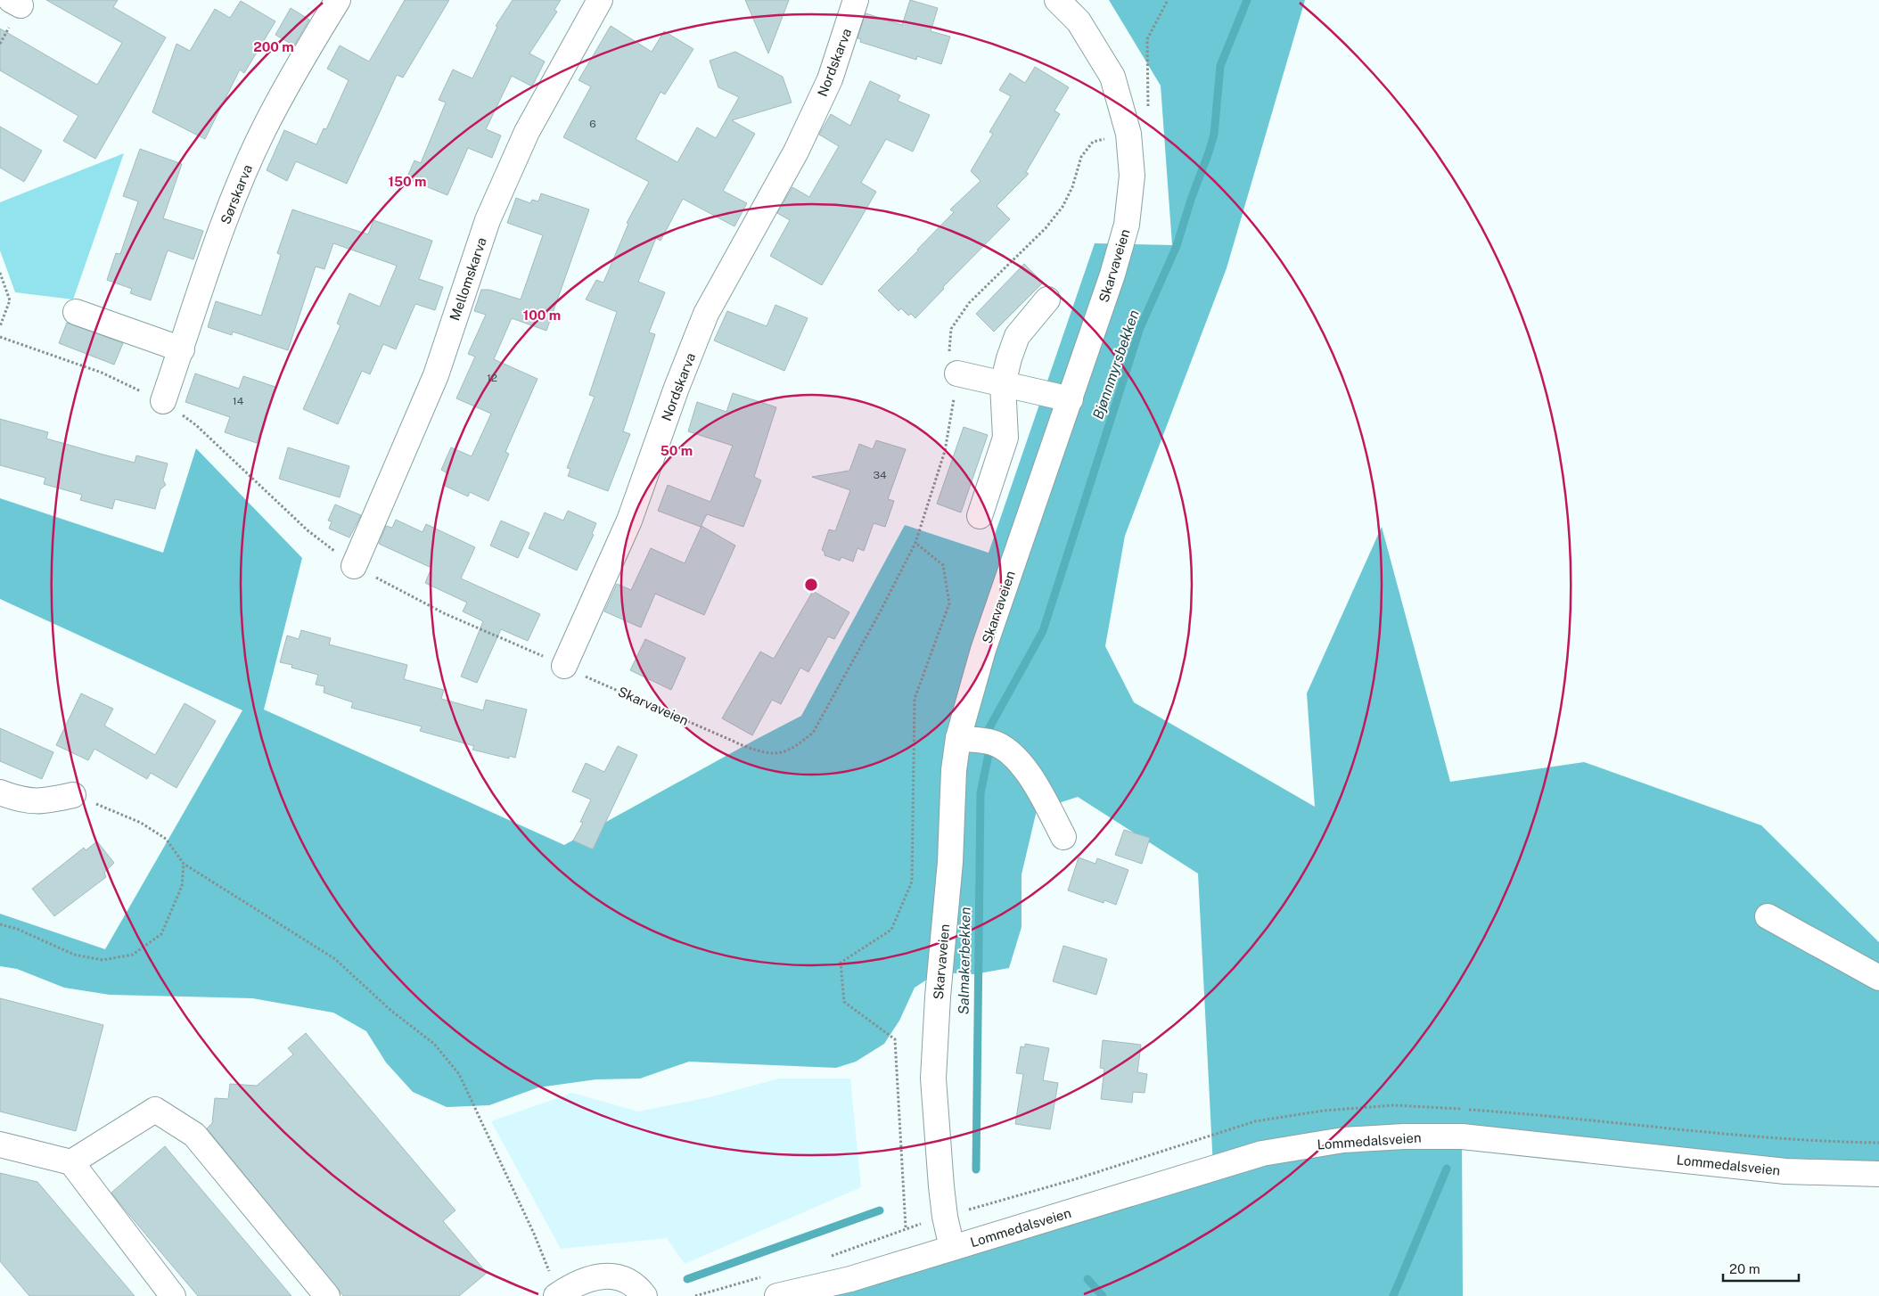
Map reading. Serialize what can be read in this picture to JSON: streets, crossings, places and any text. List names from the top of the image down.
{
  "streets": {
    "street": [
      "Nordskarva",
      "Sørskarva",
      "Skarvaveien",
      "Mellomskarva",
      "Lommedalsveien"
    ]
  },
  "crossings": [
    ["Nordskarva", "Skarvaveien"],
    ["Skarvaveien", "Lommedalsveien"]
  ],
  "water": ["Bjønnmyrsbekken", "Salmakerbekken"],
  "house_numbers": [
    "6",
    "12",
    "14",
    "34"
  ],
  "scale_bar": "20 m",
  "rings": [
    "200 m",
    "150 m",
    "100 m",
    "50 m"
  ]
}
